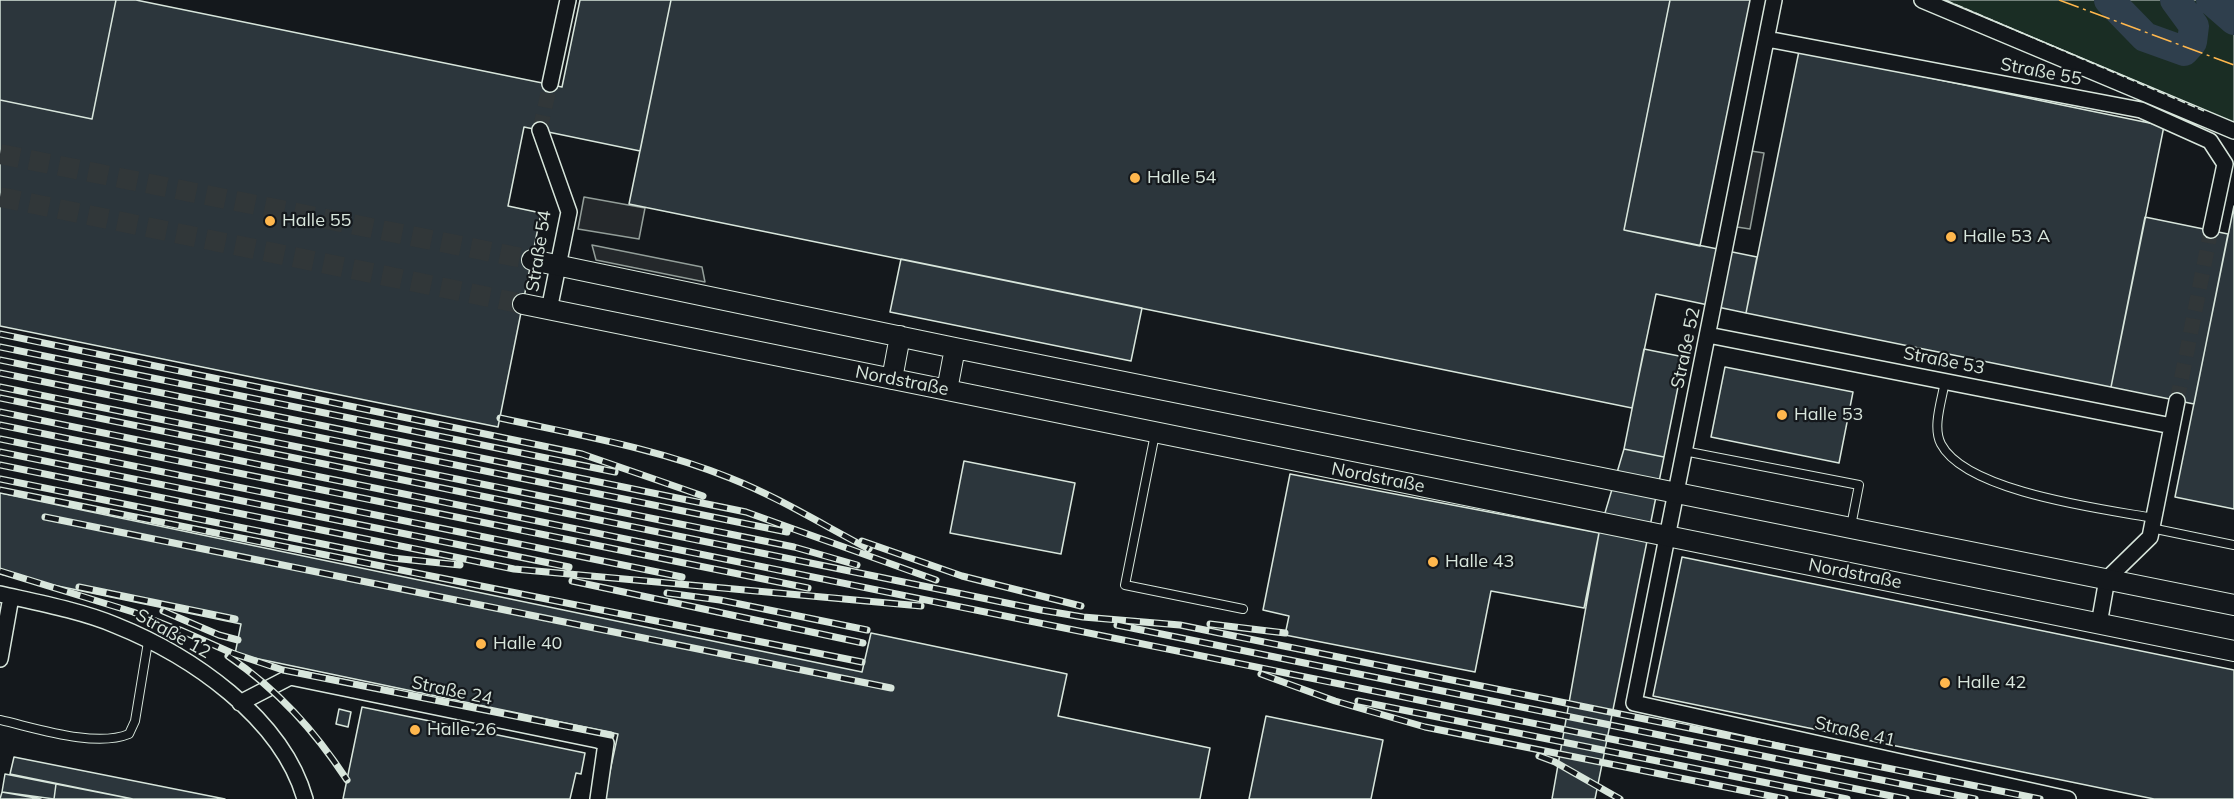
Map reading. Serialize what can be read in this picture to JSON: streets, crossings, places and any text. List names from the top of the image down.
{
  "streets": {
    "street": [
      "Straße 55",
      "Straße 54",
      "Straße 52",
      "Straße 53",
      "Nordstraße",
      "Straße 12",
      "Straße 24",
      "Straße 41"
    ]
  },
  "crossings": [
    ["Straße 55", "Straße 52"],
    ["Straße 54", "Nordstraße"],
    ["Straße 52", "Straße 53"],
    ["Straße 52", "Nordstraße"],
    ["Straße 52", "Straße 41"],
    ["Straße 12", "Straße 24"]
  ],
  "places": [
    "Halle 54",
    "Halle 55",
    "Halle 53 A",
    "Halle 53",
    "Halle 43",
    "Halle 40",
    "Halle 42",
    "Halle 26"
  ]
}
